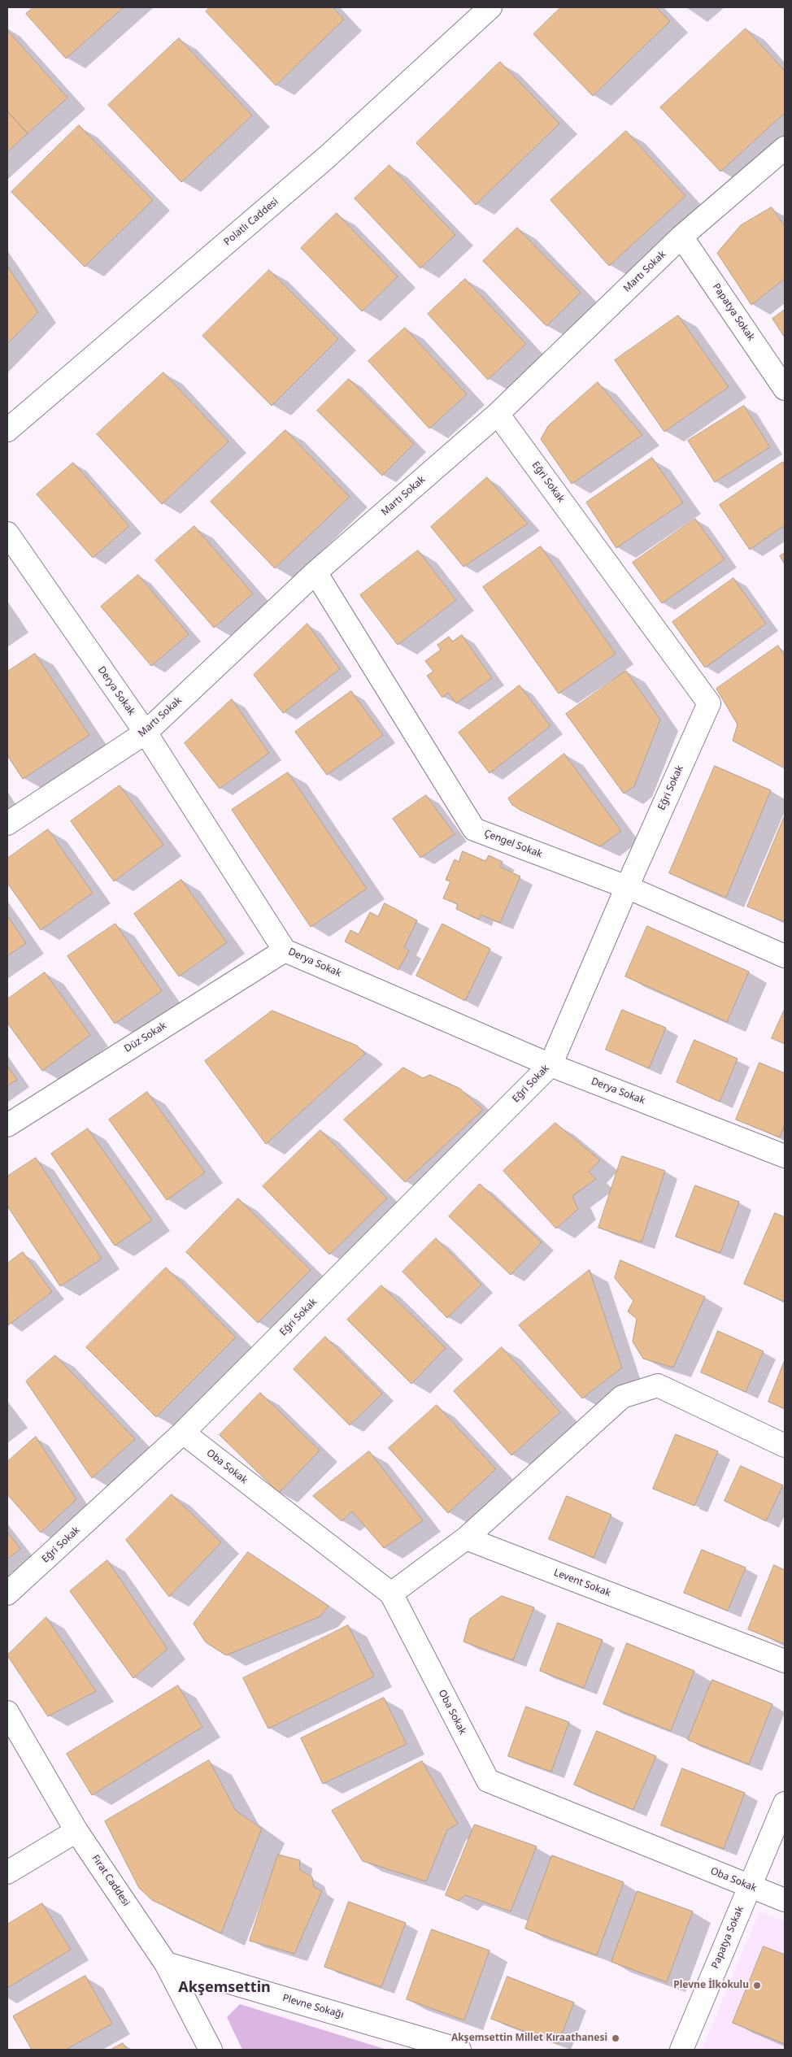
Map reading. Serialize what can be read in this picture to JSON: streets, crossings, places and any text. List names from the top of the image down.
{
  "streets": {
    "street": [
      "Polatlı Caddesi",
      "Martı Sokak",
      "Papatya Sokak",
      "Eğri Sokak",
      "Derya Sokak",
      "Çengel Sokak",
      "Düz Sokak",
      "Oba Sokak",
      "Levent Sokak",
      "Fırat Caddesi",
      "Plevne Sokağı"
    ]
  },
  "crossings": [
    ["Martı Sokak", "Papatya Sokak"],
    ["Martı Sokak", "Eğri Sokak"],
    ["Martı Sokak", "Derya Sokak"],
    ["Martı Sokak", "Çengel Sokak"],
    ["Papatya Sokak", "Oba Sokak"],
    ["Eğri Sokak", "Derya Sokak"],
    ["Eğri Sokak", "Çengel Sokak"],
    ["Eğri Sokak", "Oba Sokak"],
    ["Derya Sokak", "Düz Sokak"],
    ["Fırat Caddesi", "Plevne Sokağı"]
  ],
  "districts": ["Akşemsettin"],
  "places": ["Plevne İlkokulu", "Akşemsettin Millet Kıraathanesi"]
}
